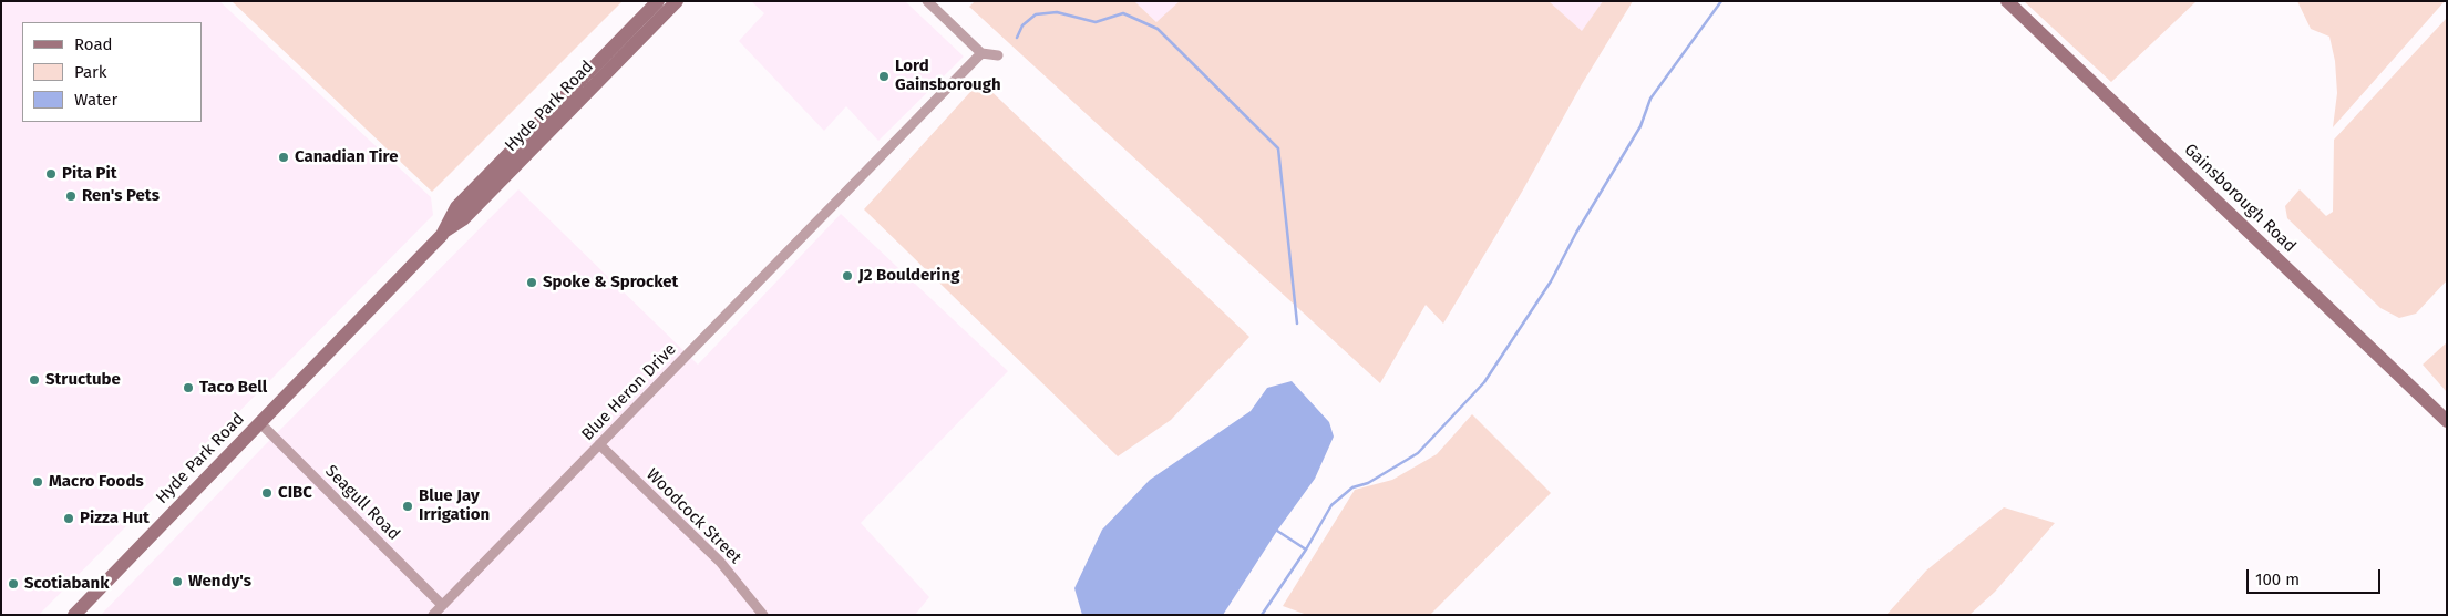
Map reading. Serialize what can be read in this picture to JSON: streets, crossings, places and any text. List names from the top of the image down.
{
  "streets": {
    "main road": ["Hyde Park Road", "Gainsborough Road"],
    "street": ["Blue Heron Drive", "Seagull Road", "Woodcock Street"]
  },
  "crossings": [
    ["Hyde Park Road", "Seagull Road"],
    ["Blue Heron Drive", "Seagull Road"],
    ["Blue Heron Drive", "Woodcock Street"]
  ],
  "places": [
    "Lord Gainsborough",
    "Canadian Tire",
    "Pita Pit",
    "Ren's Pets",
    "J2 Bouldering",
    "Spoke & Sprocket",
    "Structube",
    "Taco Bell",
    "Macro Foods",
    "CIBC",
    "Blue Jay Irrigation",
    "Pizza Hut",
    "Wendy's",
    "Scotiabank"
  ],
  "legend": ["Road", "Park", "Water"],
  "scale_bar": "100 m"
}
